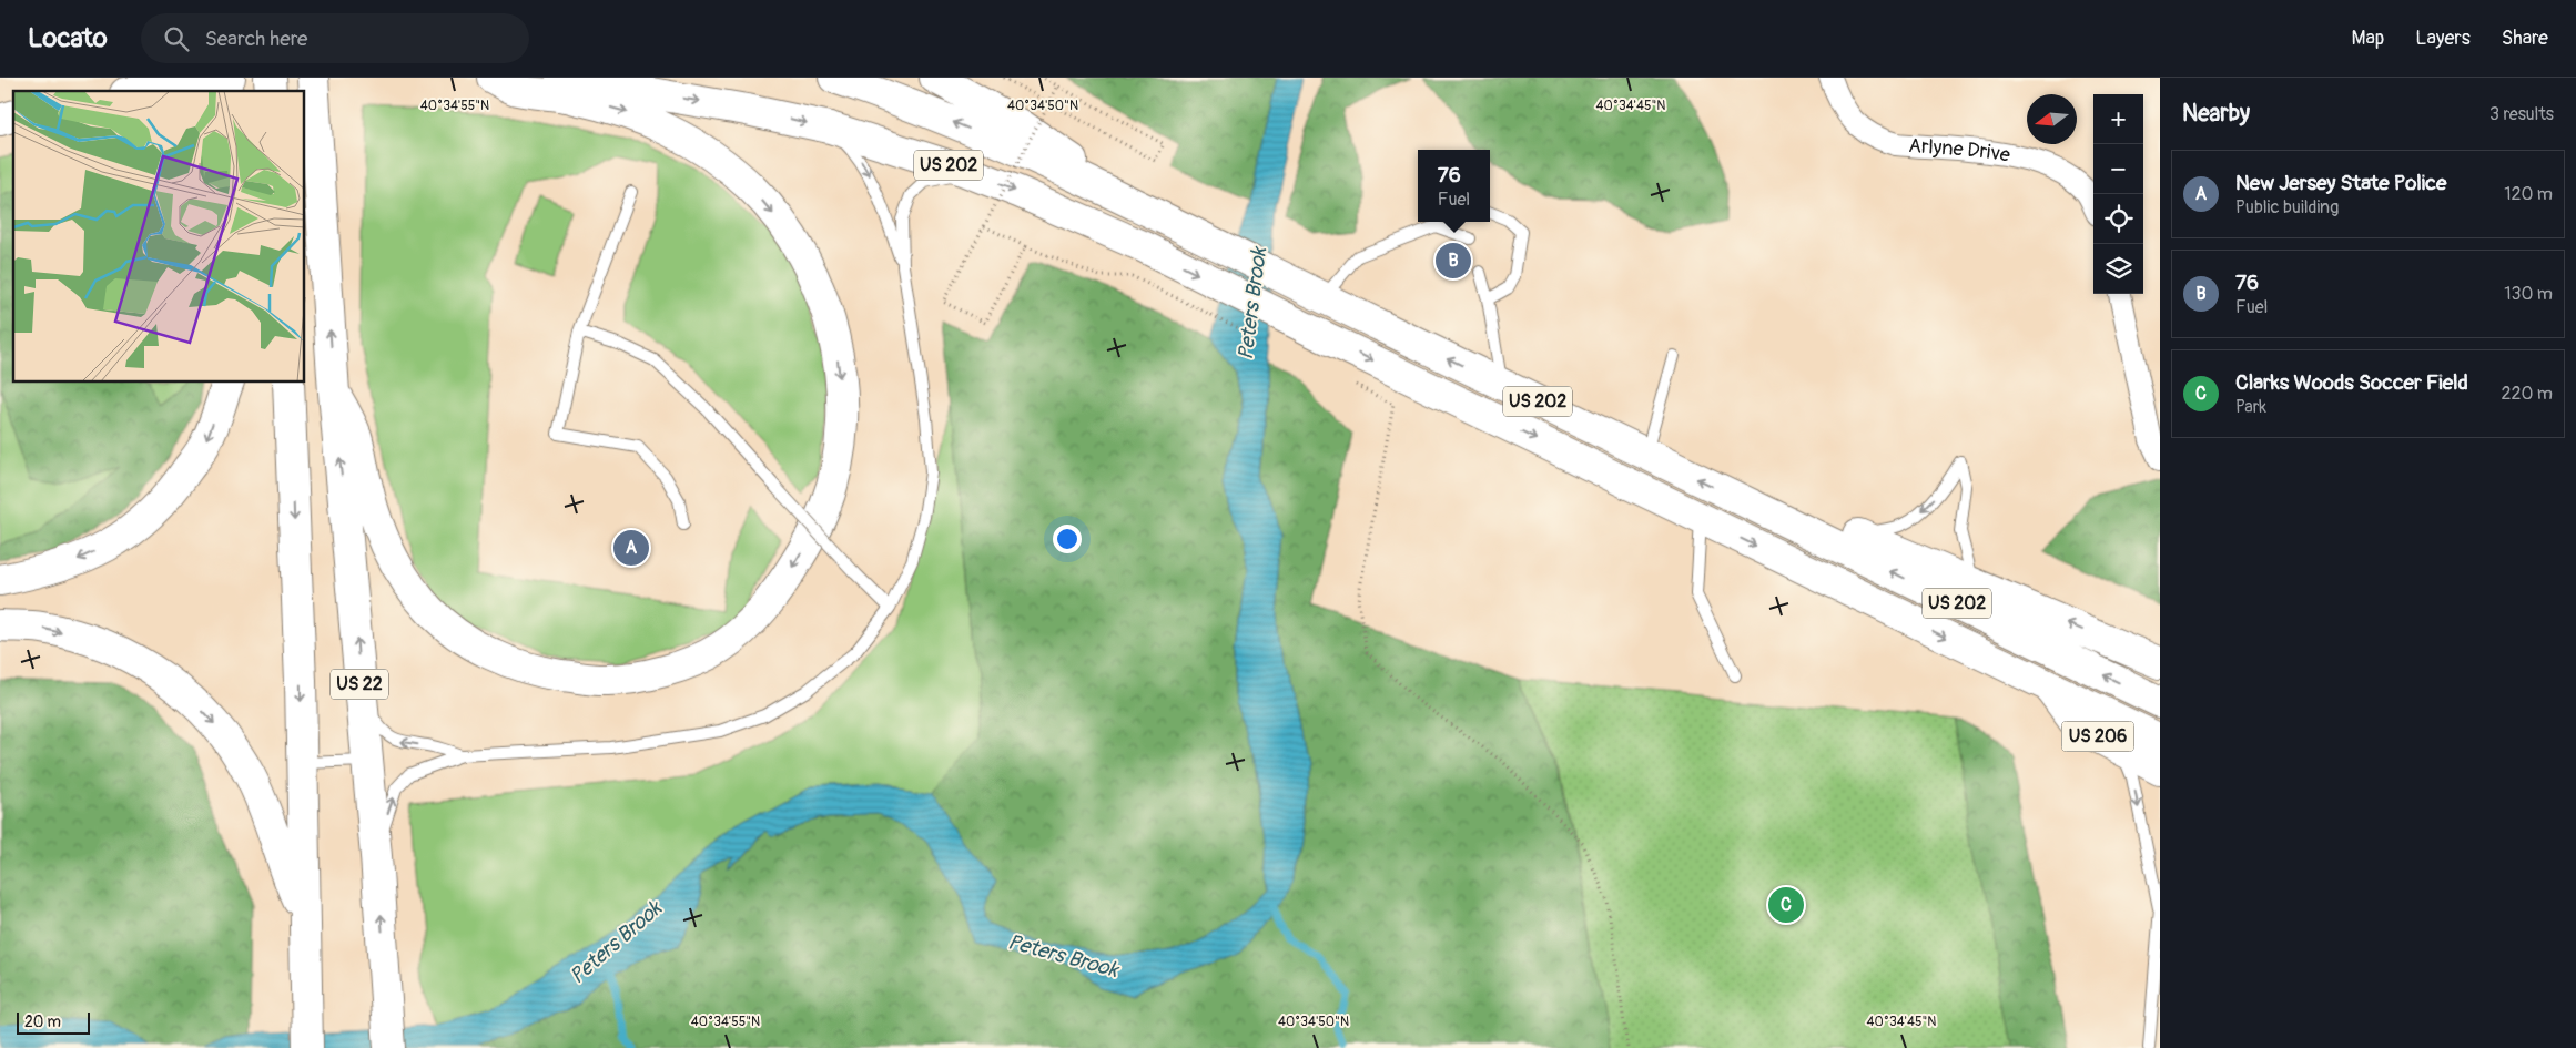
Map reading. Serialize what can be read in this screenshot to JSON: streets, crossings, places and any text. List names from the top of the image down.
{
  "streets": {
    "highway": ["US 202", "US 22", "US 206"],
    "street": ["Arlyne Drive"]
  },
  "crossings": [
    ["US 202", "US 206"]
  ],
  "water": ["Peters Brook"],
  "scale_bar": "20 m",
  "north": "left",
  "page": {
    "header": "Locato",
    "search": "Search here",
    "nav": ["Map", "Layers", "Share"],
    "heading": ["Nearby", "3 results"],
    "map_buttons": ["+", "−"],
    "popup": ["76", "Fuel"],
    "list": [
      {
        "mark": "A",
        "name": "New Jersey State Police",
        "note": "Public building",
        "value": "120 m"
      },
      {
        "mark": "B",
        "name": "76",
        "note": "Fuel",
        "value": "130 m"
      },
      {
        "mark": "C",
        "name": "Clarks Woods Soccer Field",
        "note": "Park",
        "value": "220 m"
      }
    ],
    "pins": ["B", "A", "C"],
    "scale": "20 m"
  },
  "coordinates": ["40°34'55\"N", "40°34'50\"N", "40°34'45\"N"]
}
